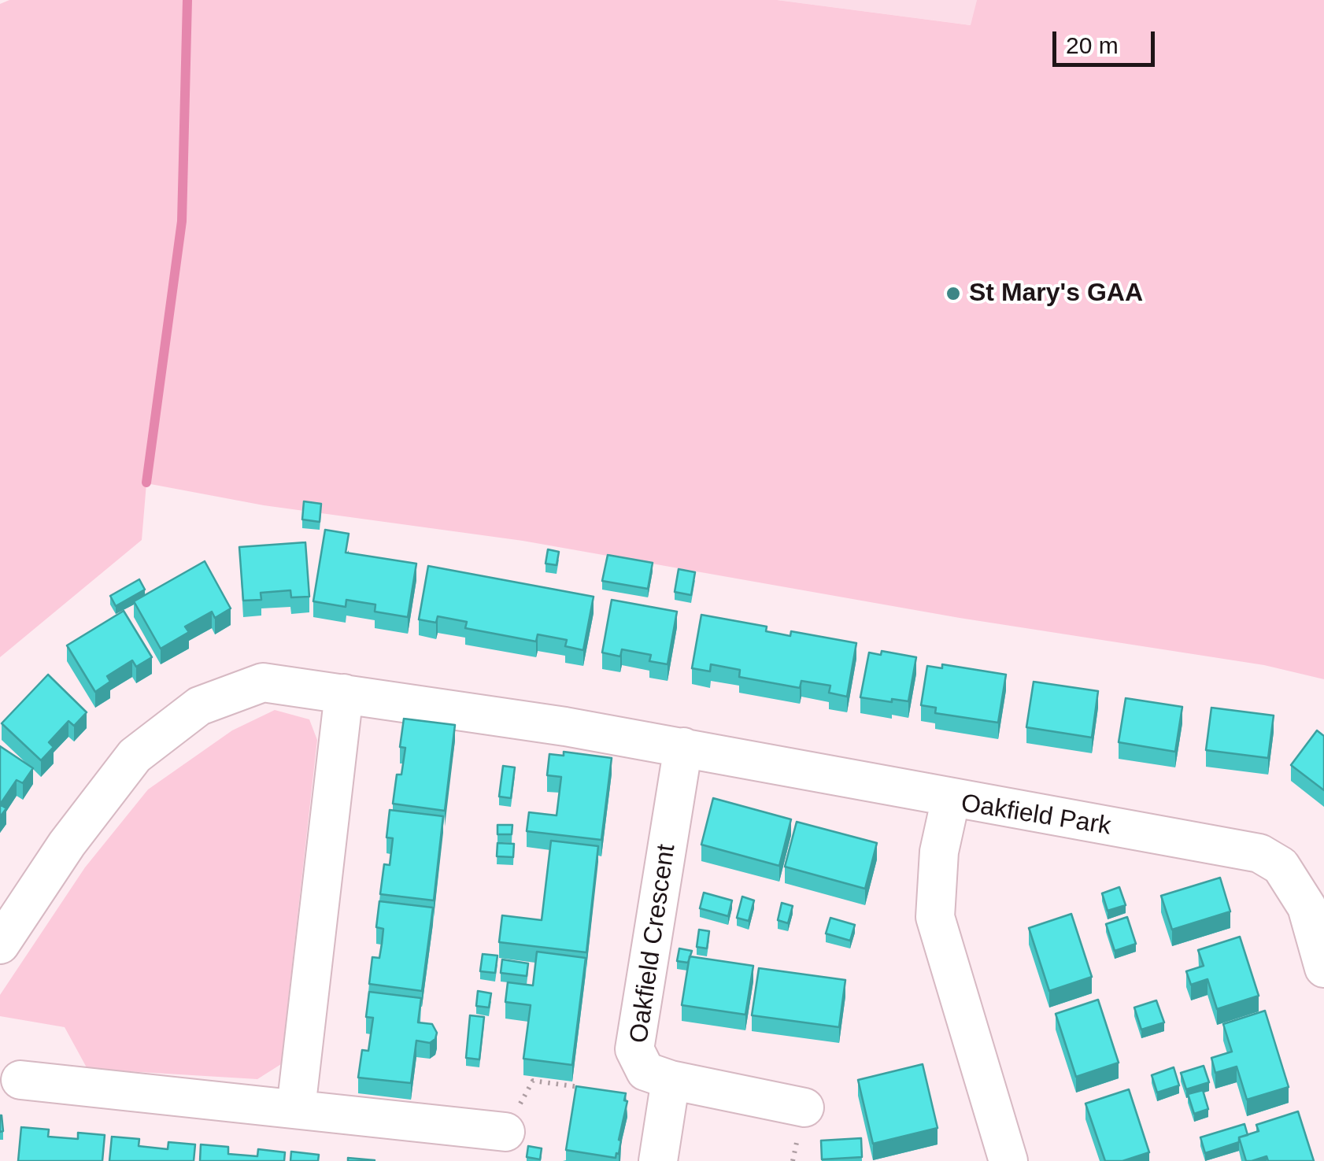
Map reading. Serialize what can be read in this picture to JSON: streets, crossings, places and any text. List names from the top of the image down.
{
  "streets": {
    "street": ["Oakfield Park", "Oakfield Crescent"]
  },
  "places": ["St Mary's GAA"],
  "scale_bar": "20 m"
}
